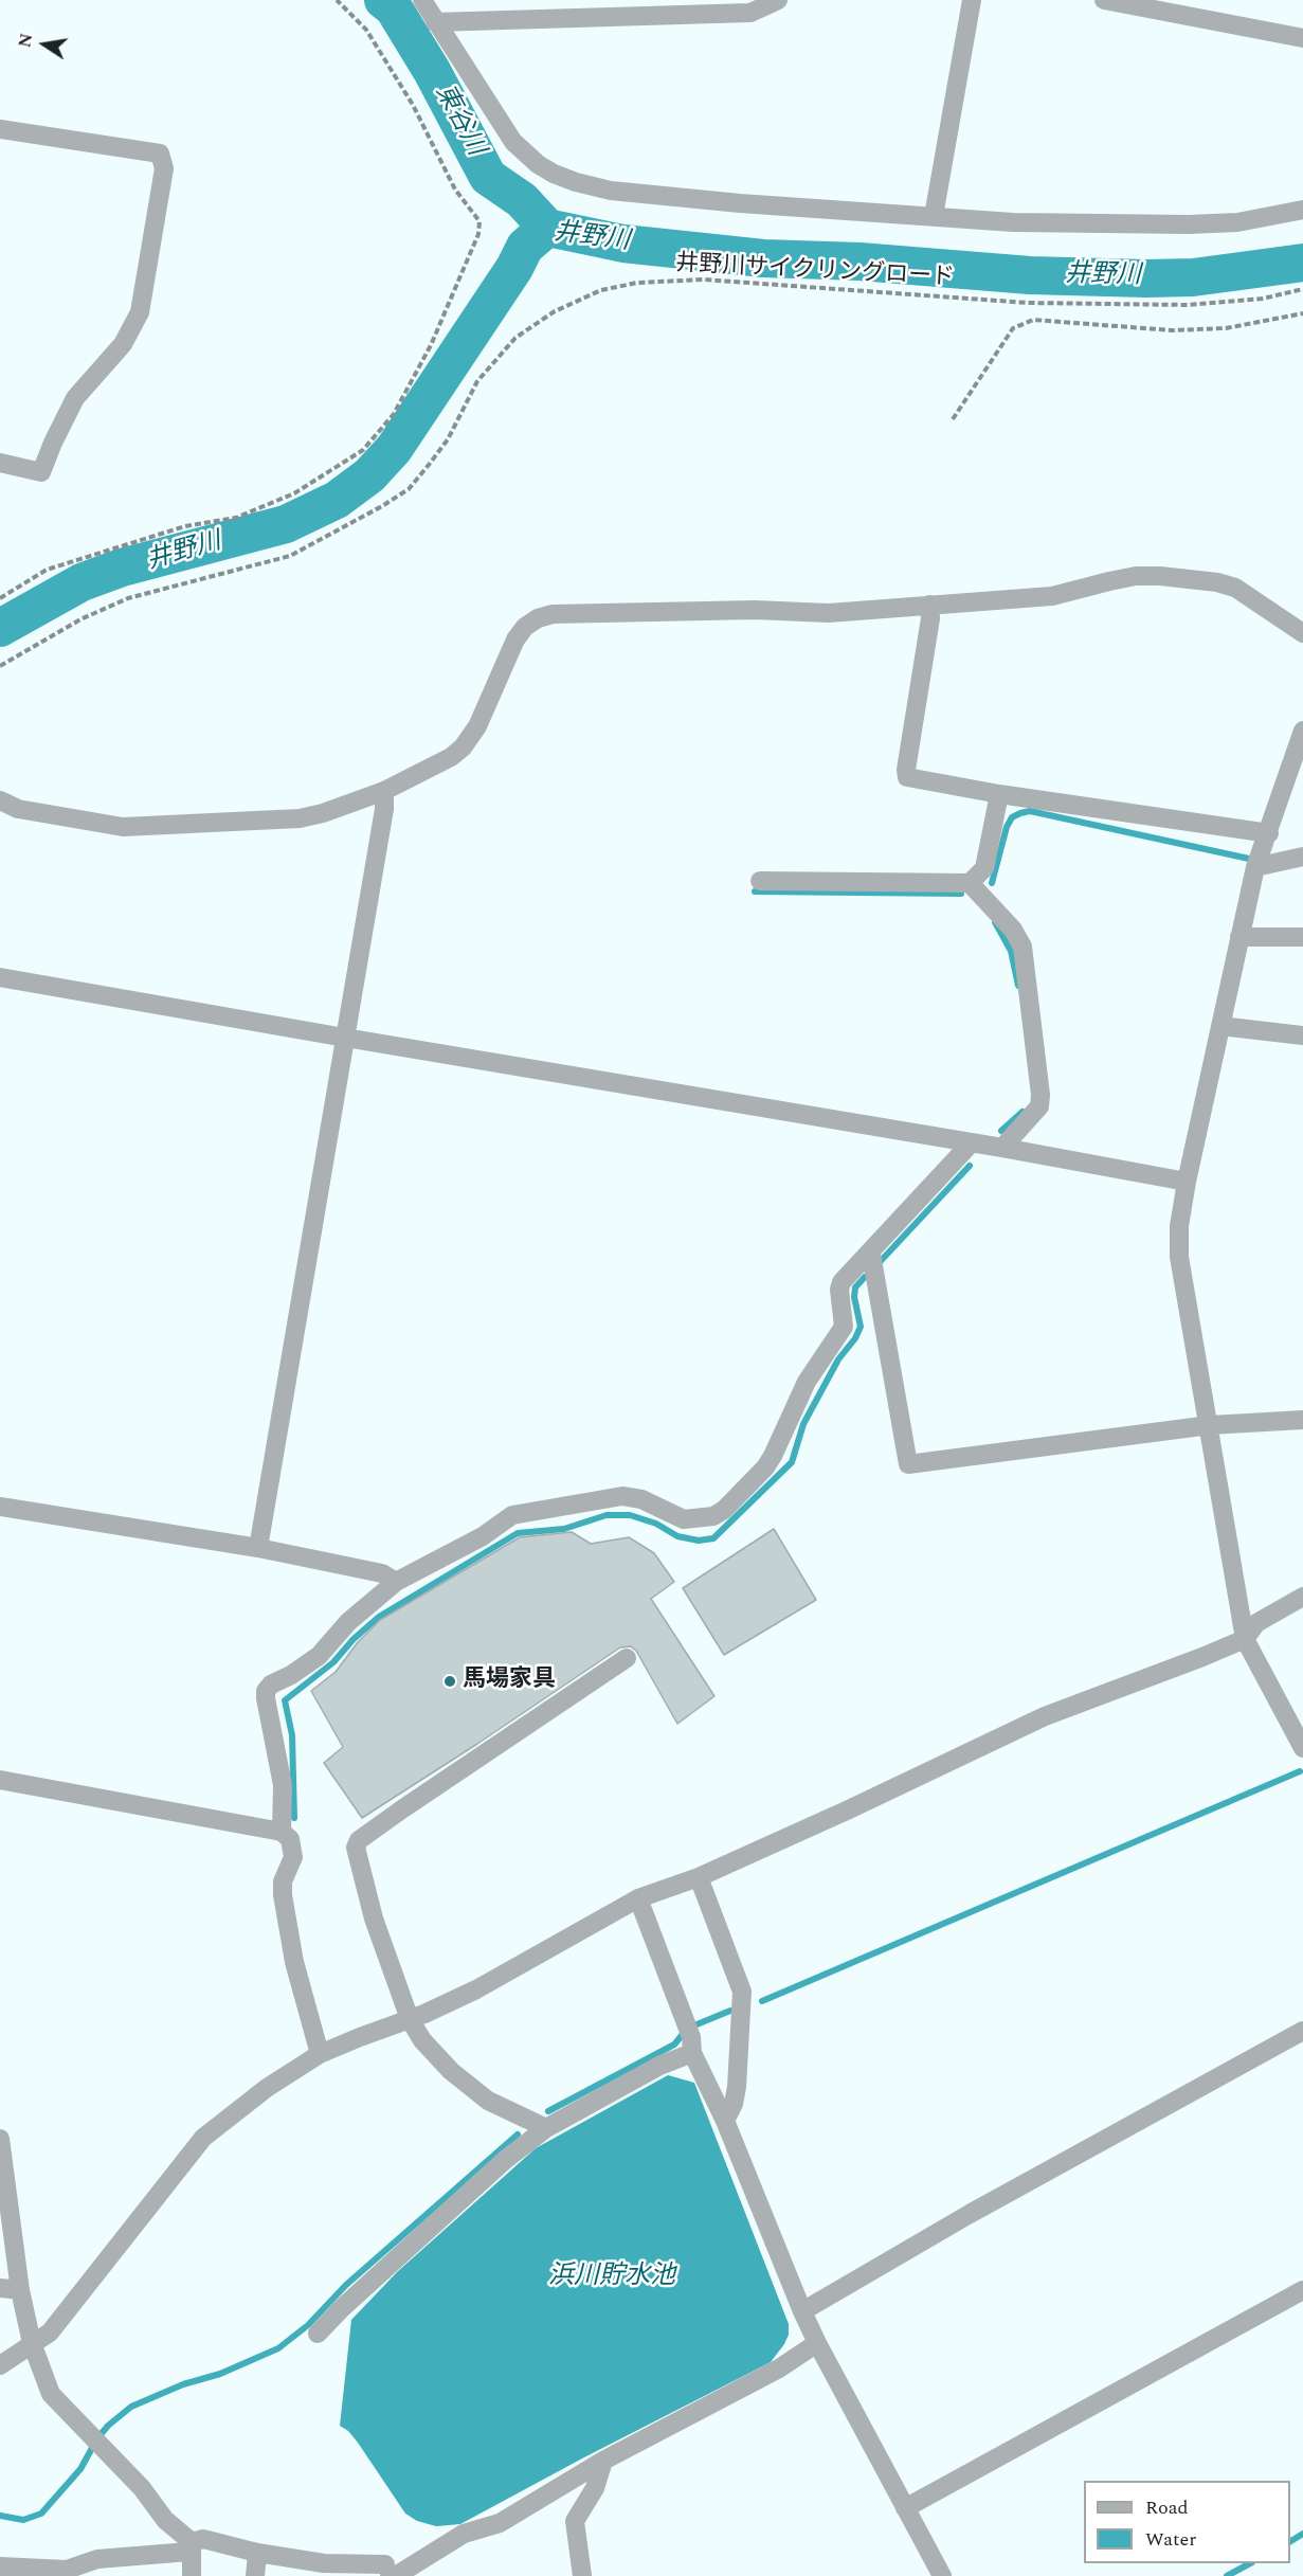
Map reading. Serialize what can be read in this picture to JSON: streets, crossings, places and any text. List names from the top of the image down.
{
  "streets": {
    "path": ["井野川サイクリングロード"]
  },
  "water": ["東谷川", "井野川", "浜川貯水池"],
  "places": ["馬場家具"],
  "legend": ["Road", "Water"],
  "north": "left"
}
